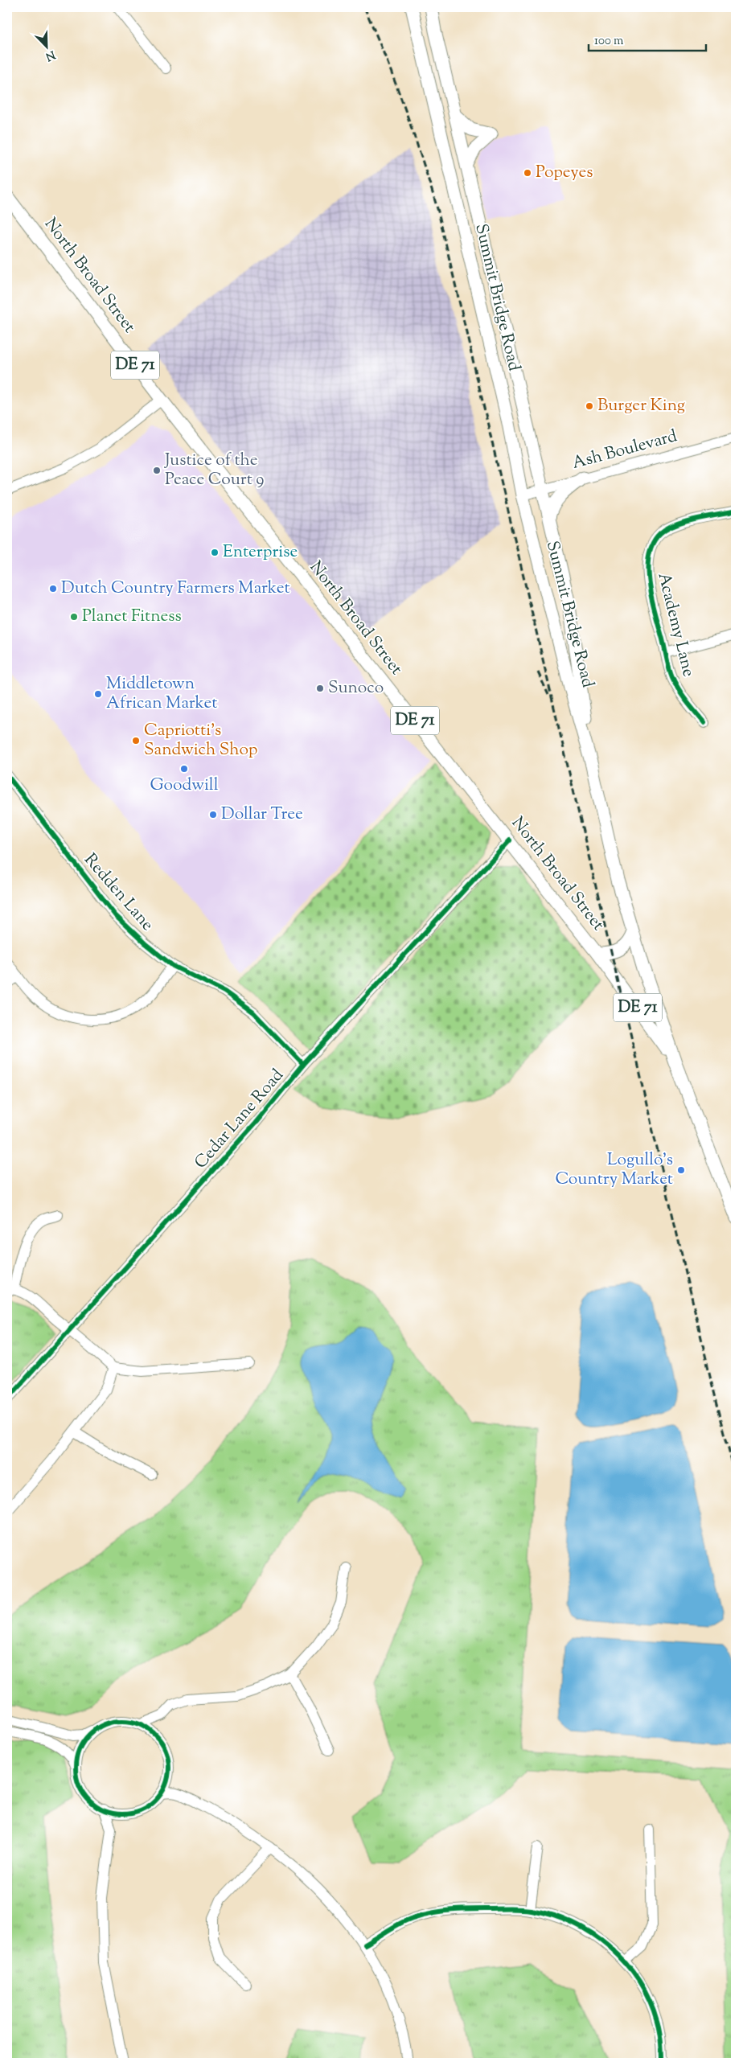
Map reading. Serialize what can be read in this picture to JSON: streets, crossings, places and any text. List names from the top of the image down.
{
  "streets": {
    "main road": ["North Broad Street", "Summit Bridge Road", "DE 71"],
    "street": [
      "Ash Boulevard",
      "Academy Lane",
      "Redden Lane",
      "Cedar Lane Road"
    ]
  },
  "crossings": [
    ["North Broad Street", "Summit Bridge Road"],
    ["North Broad Street", "Cedar Lane Road"],
    ["Summit Bridge Road", "Ash Boulevard"],
    ["Redden Lane", "Cedar Lane Road"]
  ],
  "places": [
    "Popeyes",
    "Burger King",
    "Justice of the Peace Court 9",
    "Enterprise",
    "Dutch Country Farmers Market",
    "Planet Fitness",
    "Sunoco",
    "Middletown African Market",
    "Capriotti’s Sandwich Shop",
    "Goodwill",
    "Dollar Tree",
    "Logullo's Country Market"
  ],
  "scale_bar": "100 m",
  "north": "bottom right"
}
